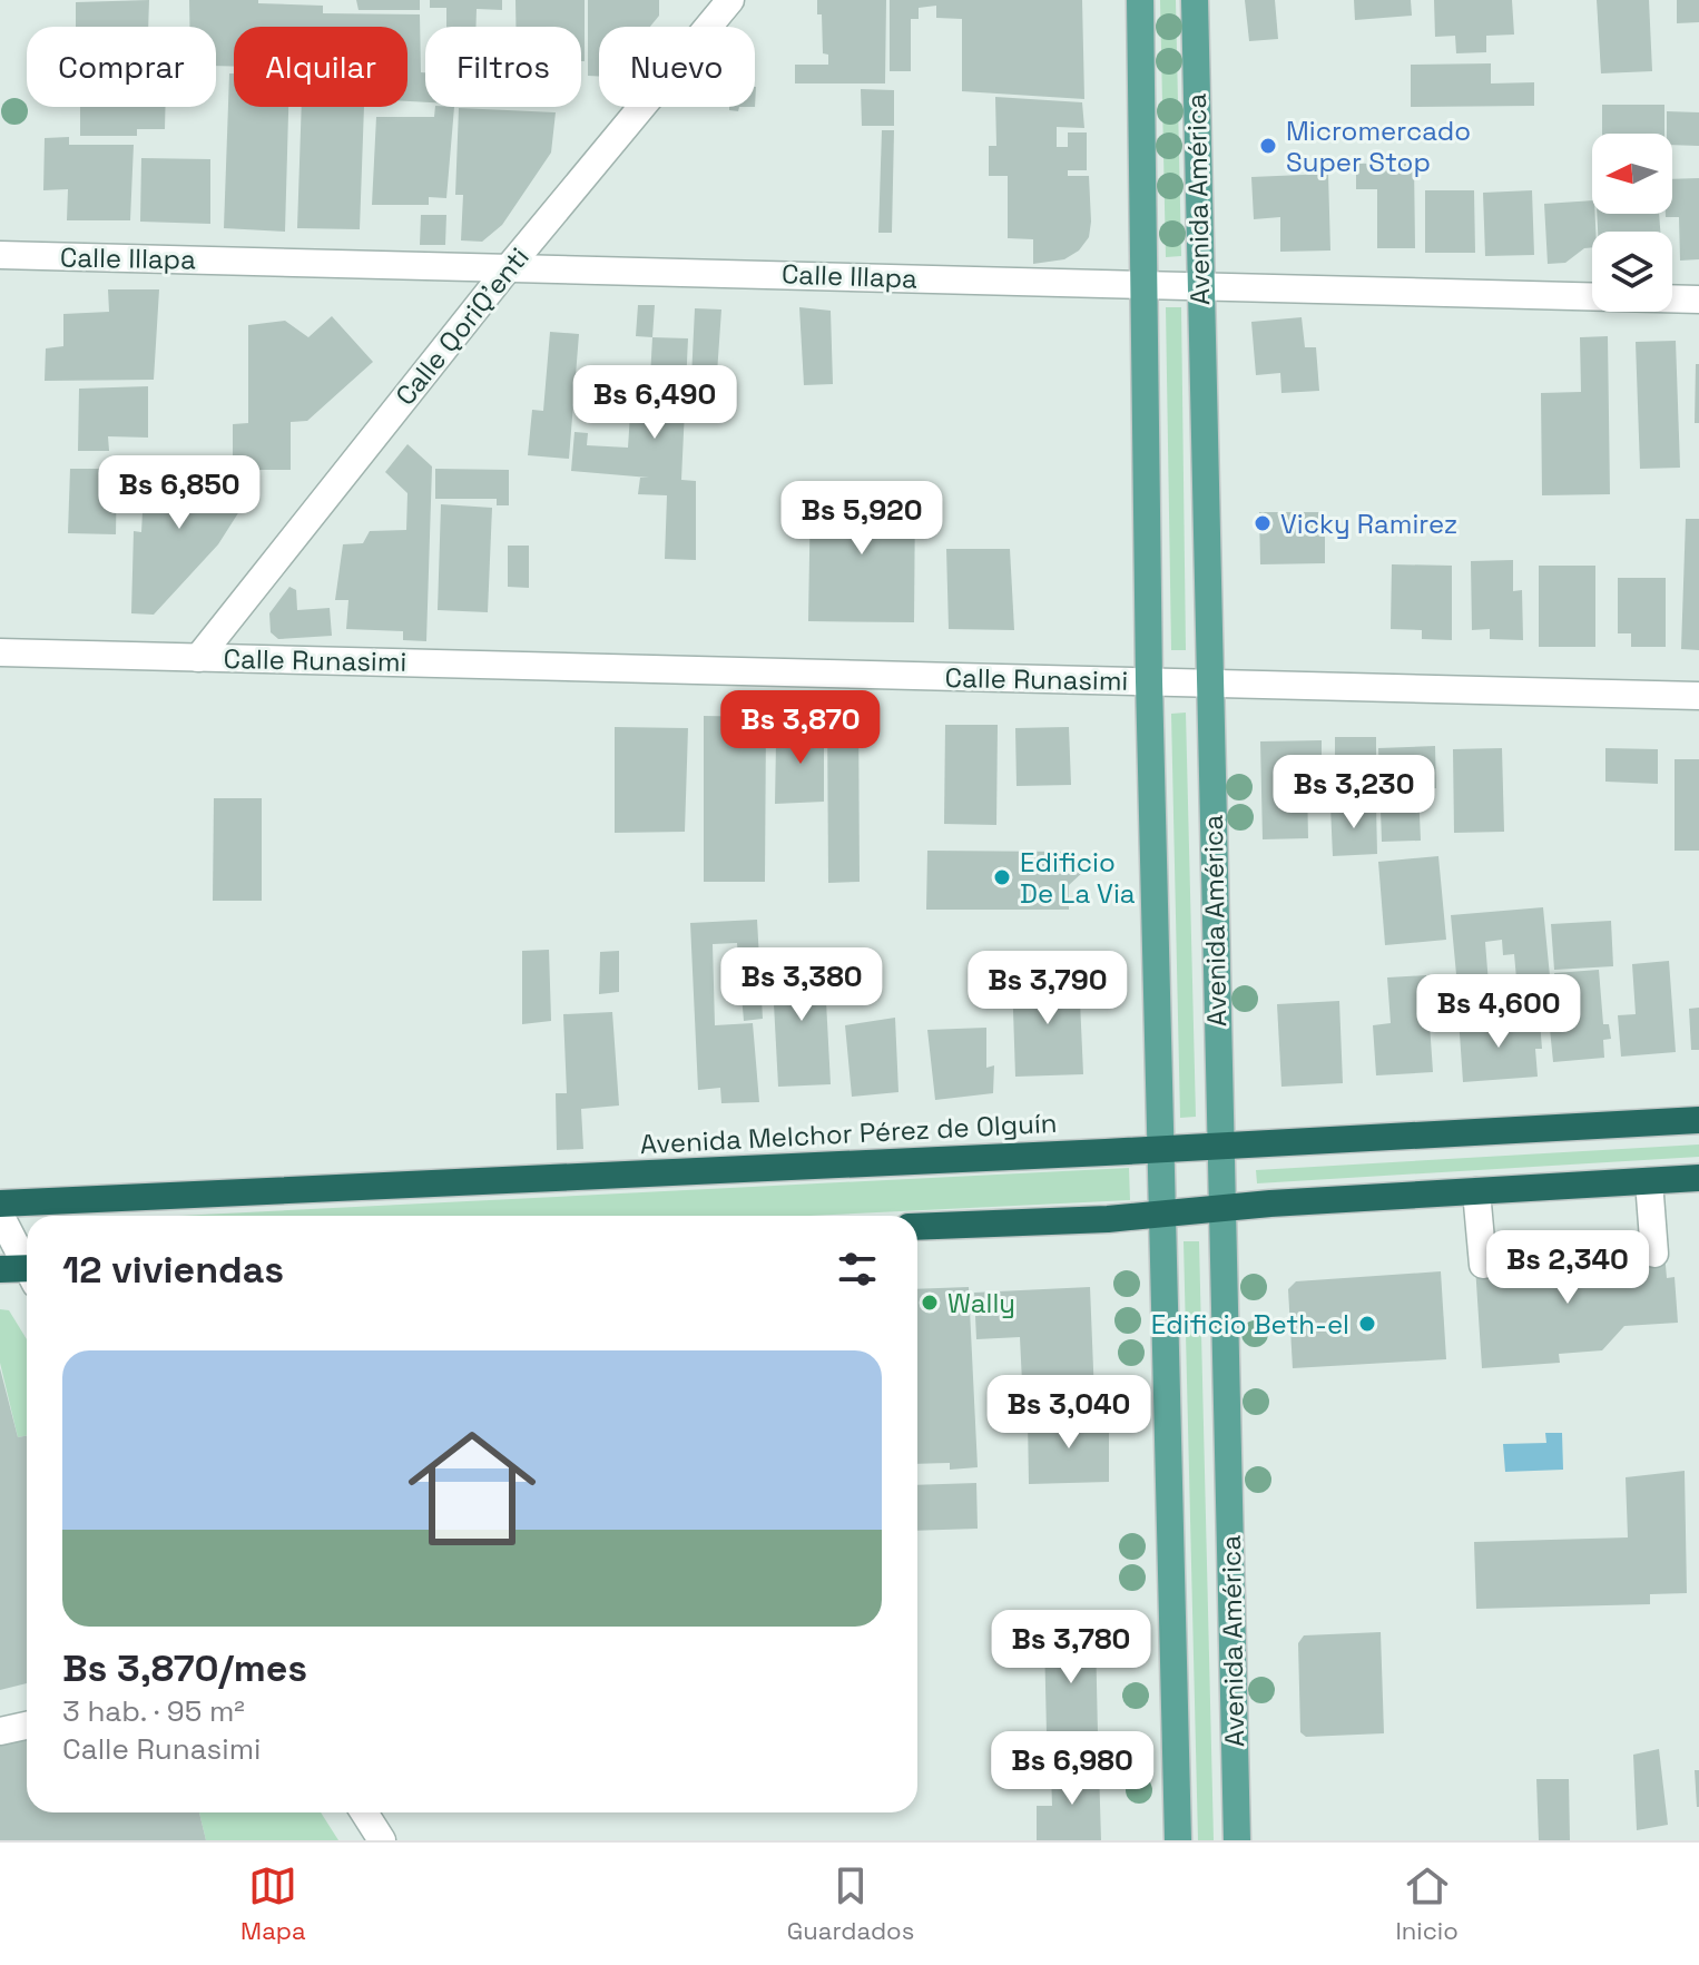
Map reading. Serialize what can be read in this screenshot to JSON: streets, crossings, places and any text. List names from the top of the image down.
{
  "streets": {
    "highway": ["Avenida Melchor Pérez de Olguín"],
    "main road": ["Avenida América"],
    "street": ["Calle Illapa", "Calle QoriQ'enti", "Calle Runasimi"]
  },
  "crossings": [
    ["Avenida América", "Calle Illapa"],
    ["Avenida América", "Calle Runasimi"],
    ["Avenida América", "Avenida Melchor Pérez de Olguín"],
    ["Calle Illapa", "Calle QoriQ'enti"],
    ["Calle QoriQ'enti", "Calle Runasimi"]
  ],
  "places": [
    "Micromercado Super Stop",
    "Vicky Ramirez",
    "Edificio De La Via",
    "Wally",
    "Edificio Beth-el"
  ],
  "north": "left",
  "page": {
    "chip": [
      "Comprar",
      "Alquilar",
      "Filtros",
      "Nuevo"
    ],
    "price": [
      "Bs 6,490",
      "Bs 6,850",
      "Bs 5,920",
      "Bs 3,870",
      "Bs 3,230",
      "Bs 3,380",
      "Bs 3,790",
      "Bs 4,600",
      "Bs 2,340",
      "Bs 3,040",
      "Bs 3,780",
      "Bs 6,980"
    ],
    "heading": "12 viviendas",
    "list": [
      {
        "name": "Bs 3,870/mes",
        "note": "3 hab. · 95 m² · Calle Runasimi"
      }
    ],
    "tabs": ["Mapa", "Guardados", "Inicio"]
  }
}
